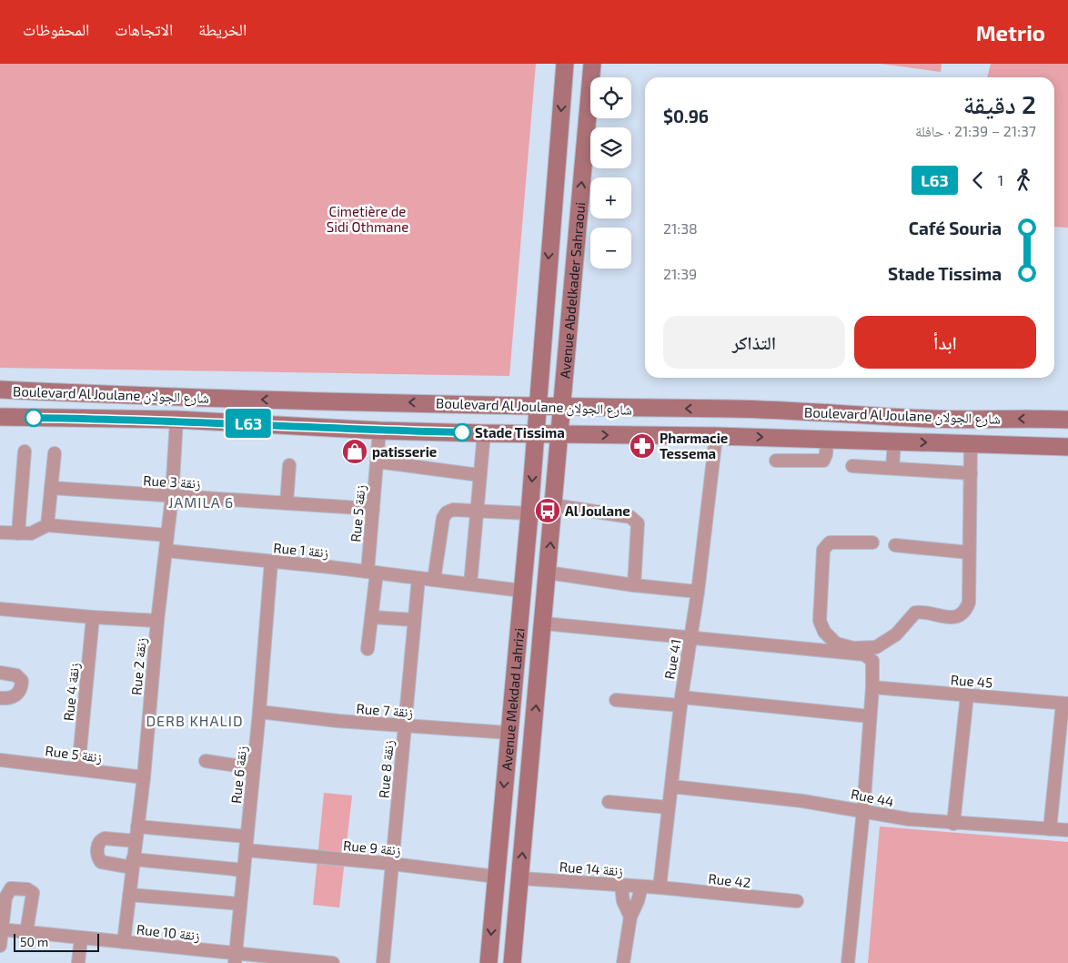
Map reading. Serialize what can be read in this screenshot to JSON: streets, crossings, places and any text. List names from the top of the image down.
{
  "streets": {
    "main road": ["Avenue Abdelkader Sahraoui", "Boulevard Al Joulane شارع الجولان", "Avenue Mekdad Lahrizi"],
    "street": [
      "Rue 3 زنقة",
      "Rue 5 زنقة",
      "Rue 1 زنقة",
      "Rue 41",
      "Rue 2 زنقة",
      "Rue 45",
      "Rue 4 زنقة",
      "Rue 7 زنقة",
      "Rue 8 زنقة",
      "Rue 6 زنقة",
      "Rue 44",
      "Rue 9 زنقة",
      "Rue 14 زنقة",
      "Rue 42",
      "Rue 10 زنقة"
    ]
  },
  "crossings": [
    ["Avenue Abdelkader Sahraoui", "Boulevard Al Joulane شارع الجولان"],
    ["Avenue Abdelkader Sahraoui", "Avenue Mekdad Lahrizi"],
    ["Boulevard Al Joulane شارع الجولان", "Rue 5 زنقة"],
    ["Boulevard Al Joulane شارع الجولان", "Rue 41"],
    ["Boulevard Al Joulane شارع الجولان", "Rue 2 زنقة"],
    ["Boulevard Al Joulane شارع الجولان", "Avenue Mekdad Lahrizi"],
    ["Rue 3 زنقة", "Rue 5 زنقة"],
    ["Rue 3 زنقة", "Rue 2 زنقة"],
    ["Rue 5 زنقة", "Rue 1 زنقة"],
    ["Rue 5 زنقة", "Rue 2 زنقة"],
    ["Rue 5 زنقة", "Rue 4 زنقة"],
    ["Rue 1 زنقة", "Rue 2 زنقة"],
    ["Rue 1 زنقة", "Avenue Mekdad Lahrizi"],
    ["Rue 1 زنقة", "Rue 8 زنقة"],
    ["Rue 1 زنقة", "Rue 6 زنقة"],
    ["Rue 41", "Rue 44"],
    ["Rue 41", "Rue 14 زنقة"],
    ["Rue 41", "Rue 42"],
    ["Rue 2 زنقة", "Rue 10 زنقة"],
    ["Avenue Mekdad Lahrizi", "Rue 7 زنقة"],
    ["Avenue Mekdad Lahrizi", "Rue 9 زنقة"],
    ["Avenue Mekdad Lahrizi", "Rue 14 زنقة"],
    ["Rue 7 زنقة", "Rue 8 زنقة"],
    ["Rue 7 زنقة", "Rue 6 زنقة"],
    ["Rue 8 زنقة", "Rue 9 زنقة"],
    ["Rue 6 زنقة", "Rue 9 زنقة"],
    ["Rue 6 زنقة", "Rue 10 زنقة"],
    ["Rue 14 زنقة", "Rue 42"]
  ],
  "districts": ["JAMILA 6", "DERB KHALID"],
  "parks": ["Cimetière de Sidi Othmane"],
  "places": {
    "other": ["Stade Tissima"],
    "pharmacy": ["Pharmacie Tessema"],
    "shop": ["patisserie"],
    "bus stop": ["Al Joulane"]
  },
  "lines": ["bus line L63"],
  "scale_bar": "50 m",
  "page": {
    "header": "Metrio",
    "nav": ["الخريطة", "الاتجاهات", "المحفوظات"],
    "on_map": "L63",
    "map_buttons": ["+", "−"],
    "heading": ["2 دقيقة", "21:37 – 21:39 · حافلة", "$0.96"],
    "legs": ["1", "L63"],
    "list": [
      {
        "name": "Café Souria",
        "value": "21:38"
      },
      {
        "name": "Stade Tissima",
        "value": "21:39"
      }
    ],
    "buttons": ["ابدأ", "التذاكر"],
    "scale": "50 m"
  }
}
